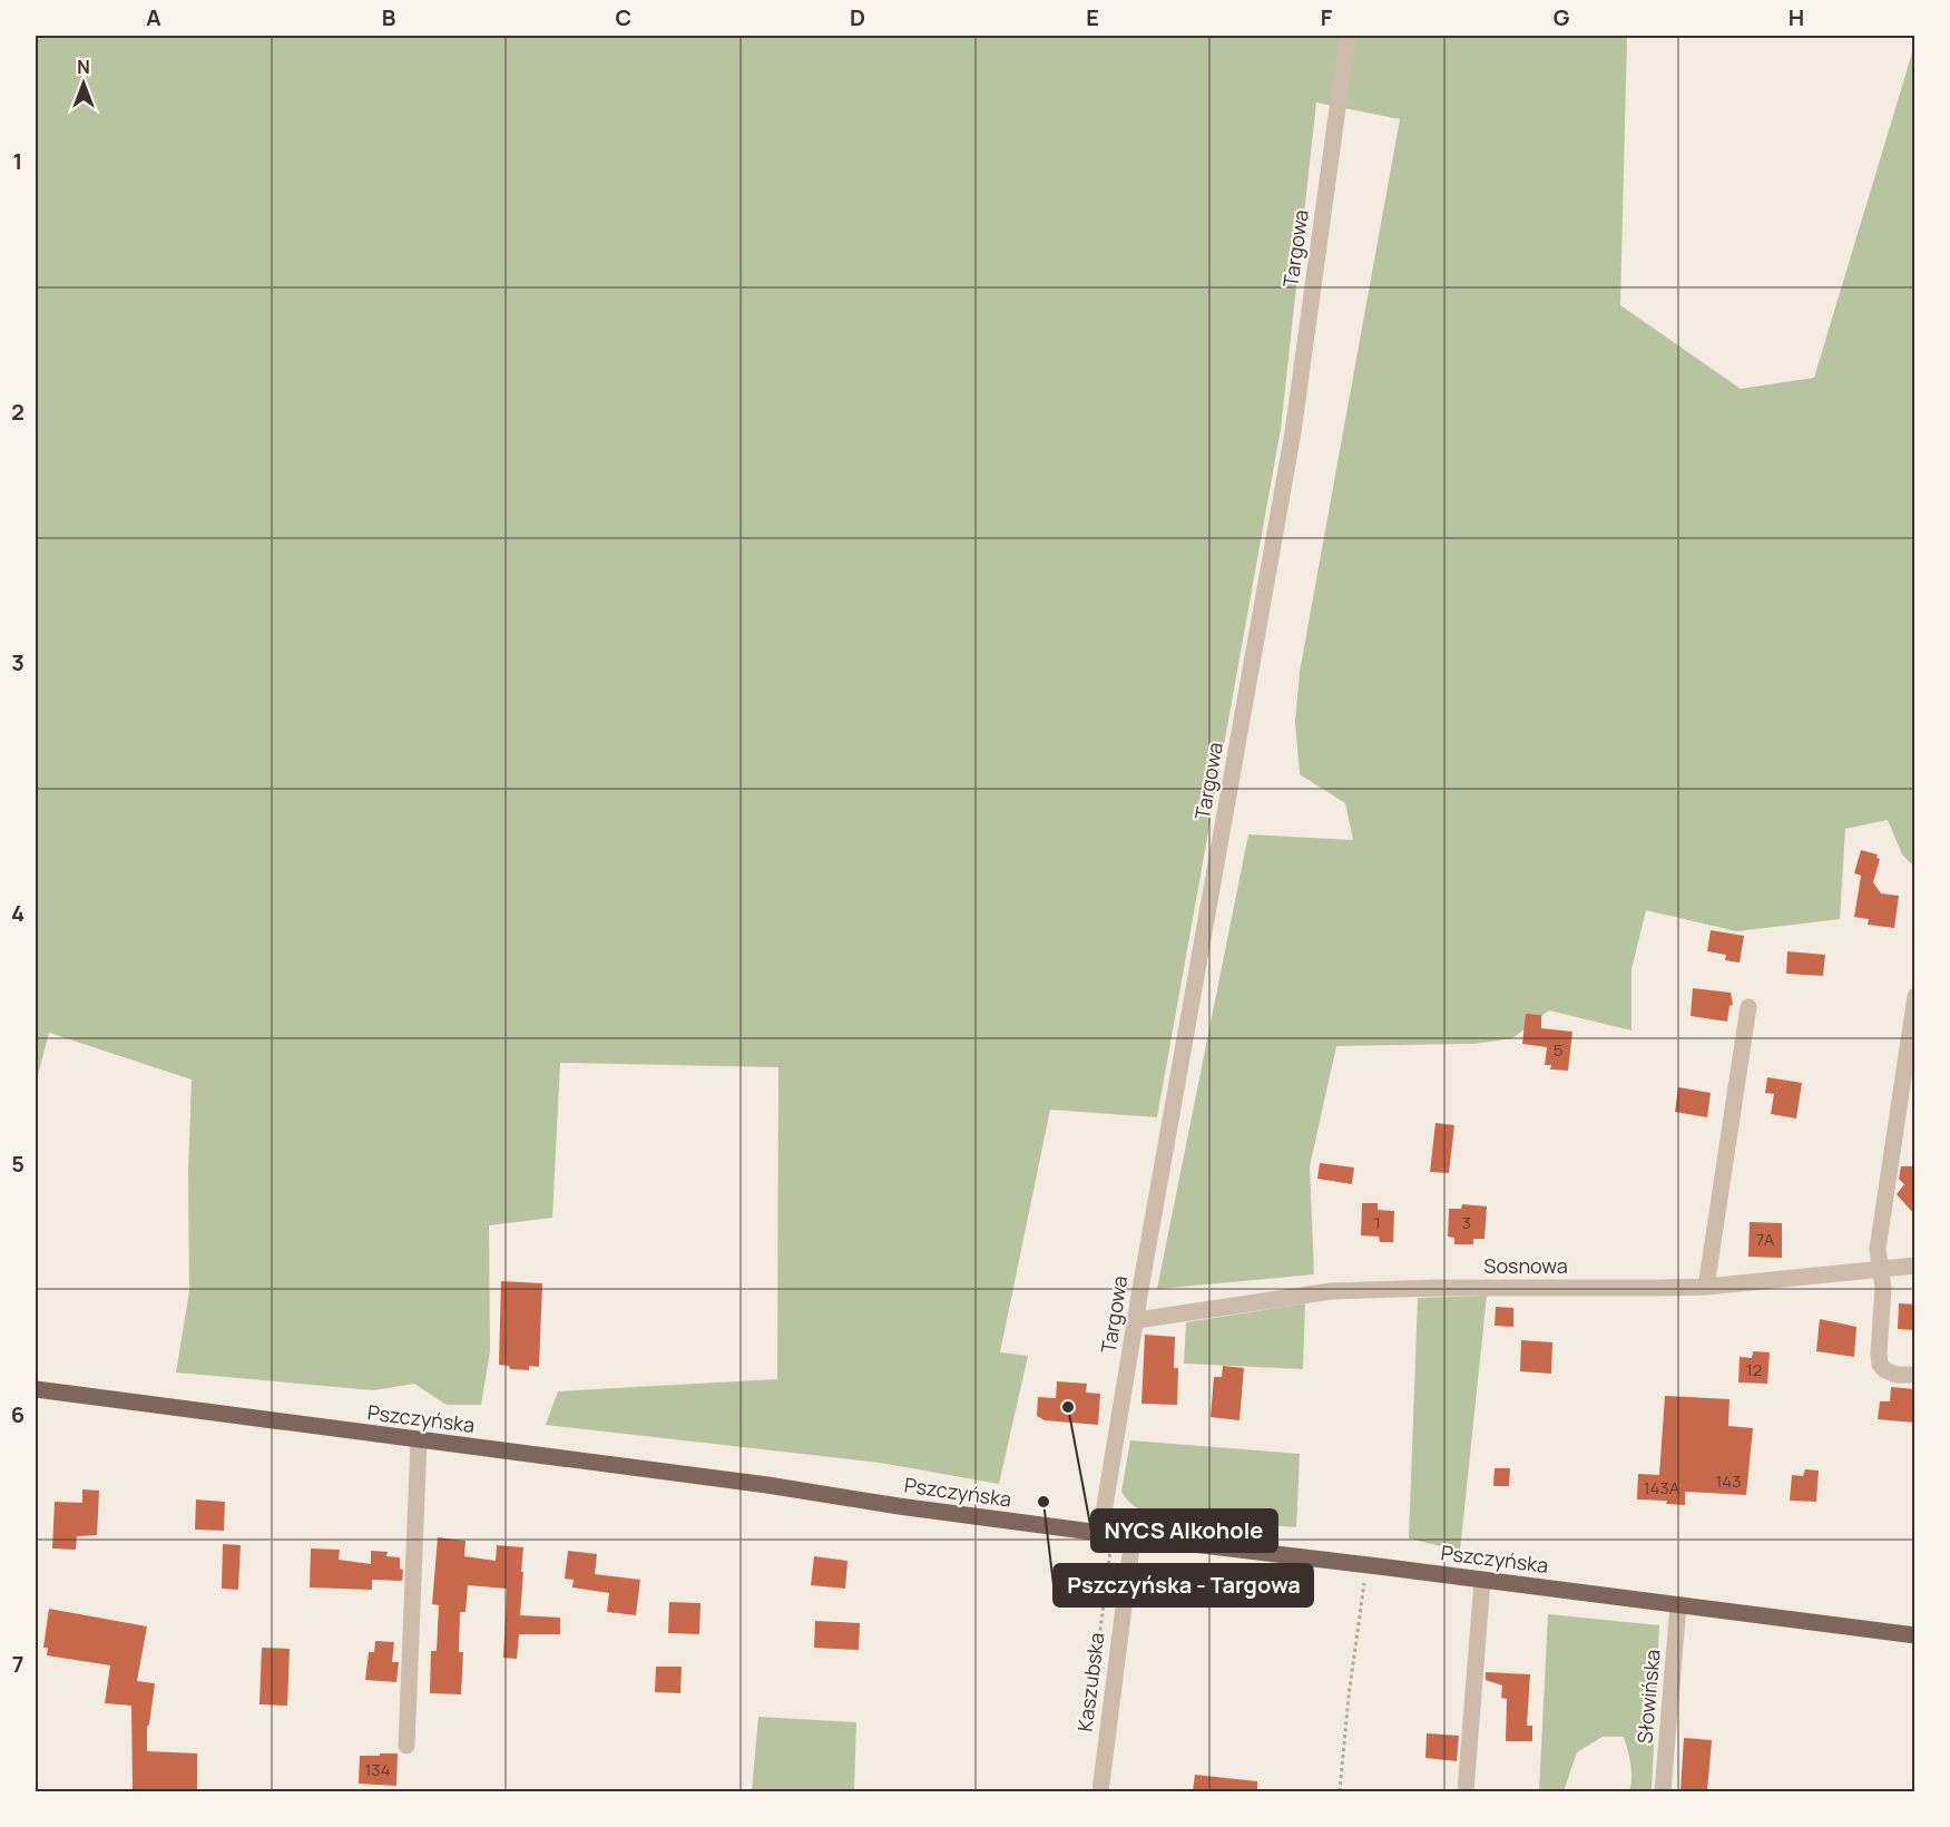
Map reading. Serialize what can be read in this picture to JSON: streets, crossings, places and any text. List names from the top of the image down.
{
  "streets": {
    "main road": ["Pszczyńska"],
    "street": [
      "Targowa",
      "Sosnowa",
      "Kaszubska",
      "Słowińska"
    ]
  },
  "crossings": [
    ["Targowa", "Sosnowa"],
    ["Targowa", "Pszczyńska"],
    ["Pszczyńska", "Kaszubska"],
    ["Pszczyńska", "Słowińska"]
  ],
  "places": ["NYCS Alkohole", "Pszczyńska - Targowa"],
  "house_numbers": [
    "5",
    "1",
    "3",
    "7A",
    "12",
    "143",
    "143A",
    "134"
  ],
  "north": "top",
  "grid": {
    "columns": [
      "A",
      "B",
      "C",
      "D",
      "E",
      "F",
      "G",
      "H"
    ],
    "rows": [
      "1",
      "2",
      "3",
      "4",
      "5",
      "6",
      "7"
    ]
  }
}
